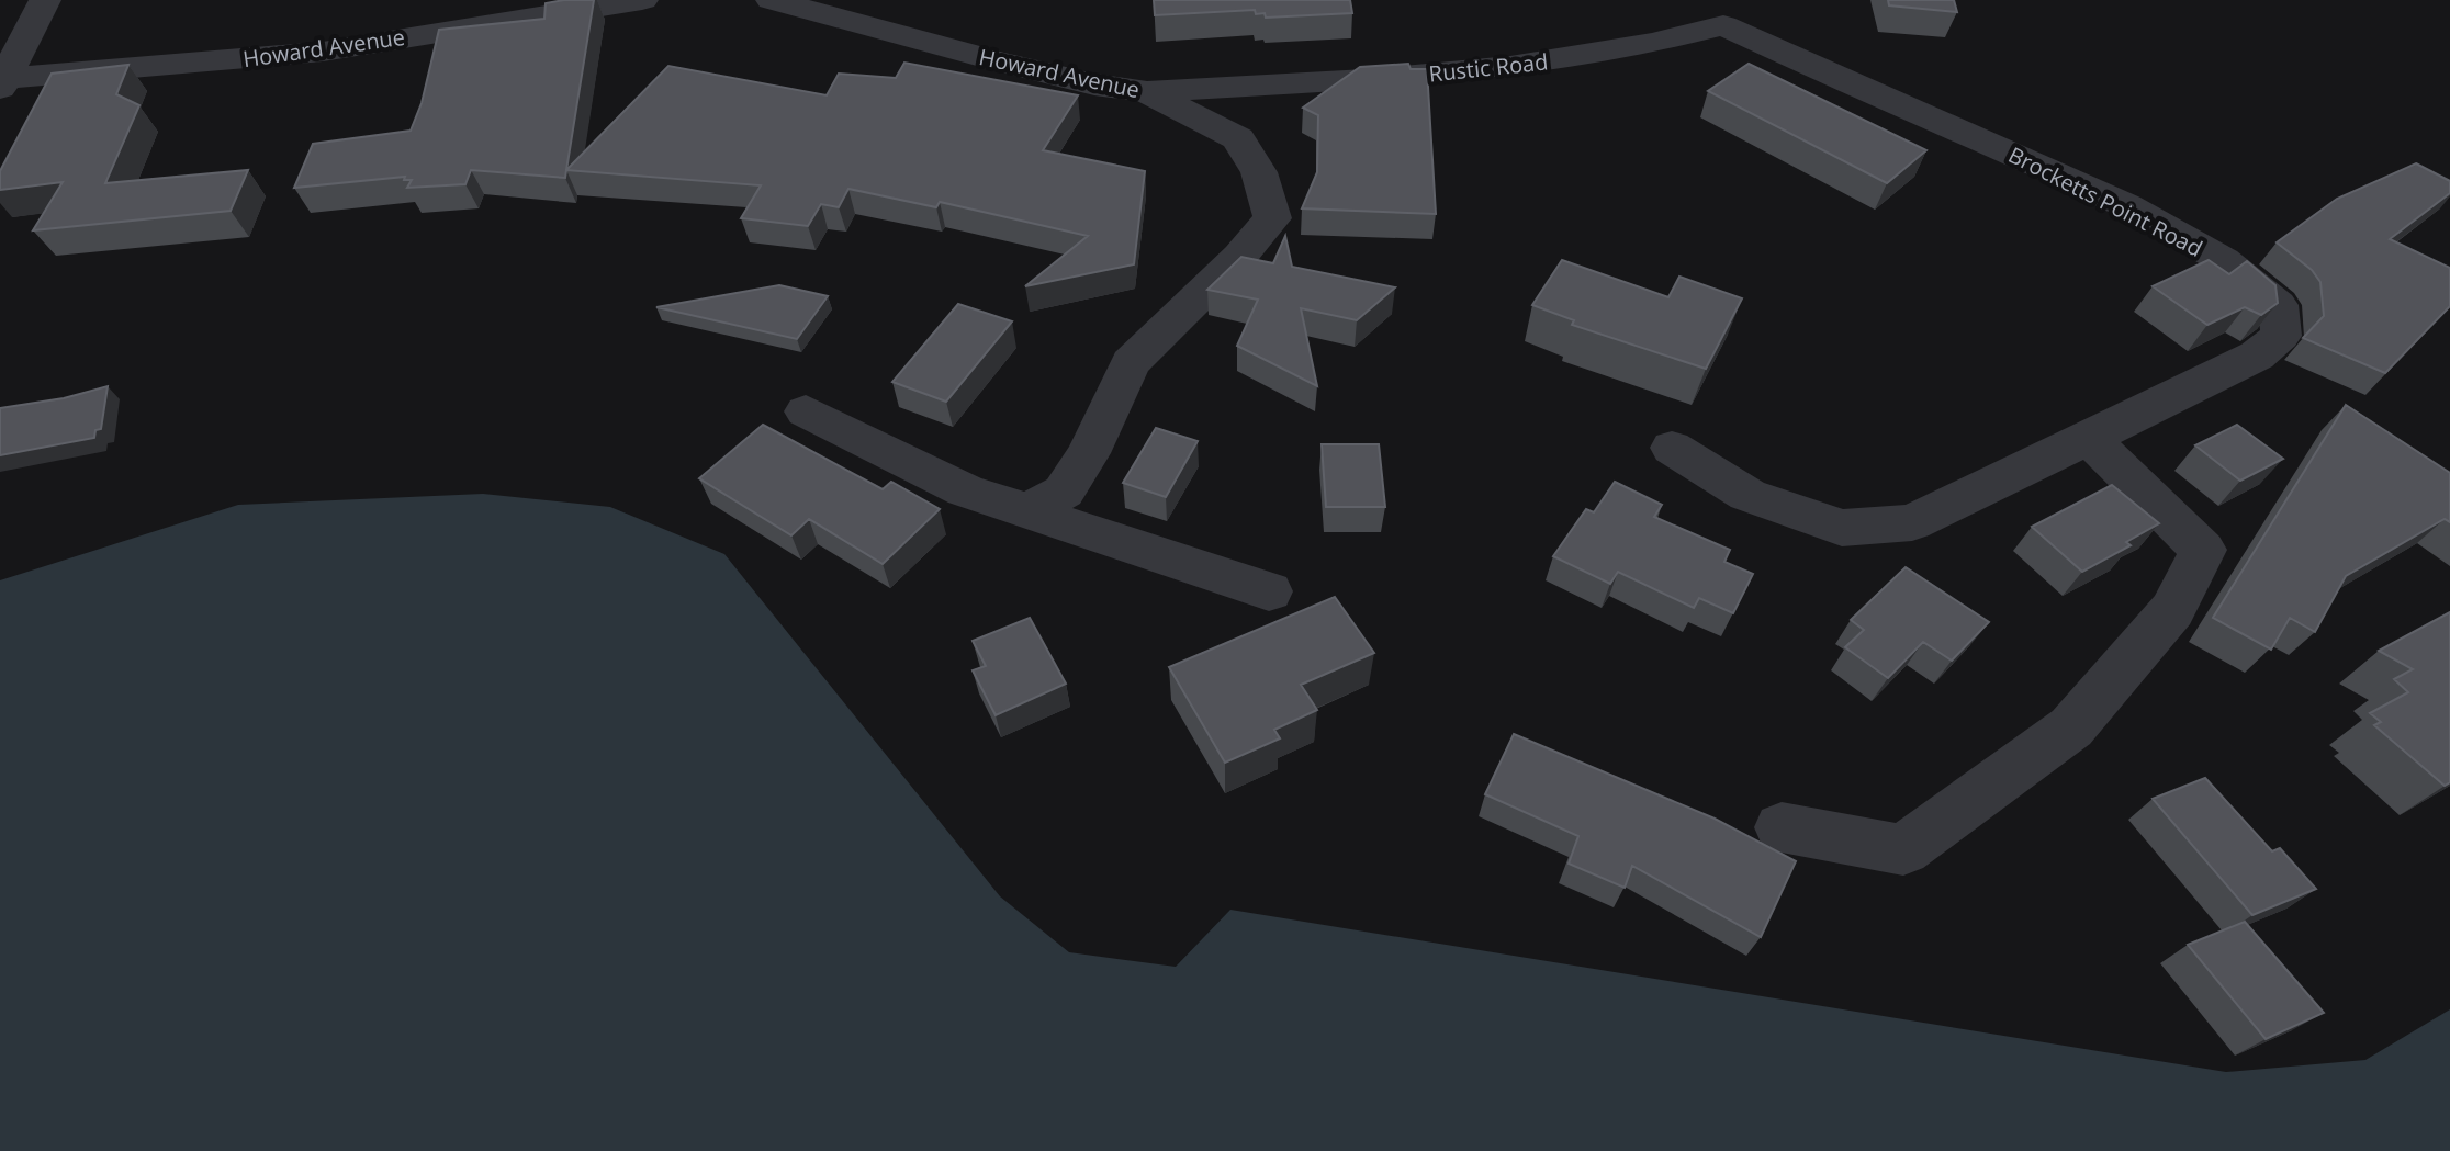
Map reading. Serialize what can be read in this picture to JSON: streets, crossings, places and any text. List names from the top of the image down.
{
  "streets": {
    "street": ["Howard Avenue", "Rustic Road", "Brocketts Point Road"]
  },
  "crossings": [
    ["Howard Avenue", "Rustic Road"],
    ["Rustic Road", "Brocketts Point Road"]
  ]
}
